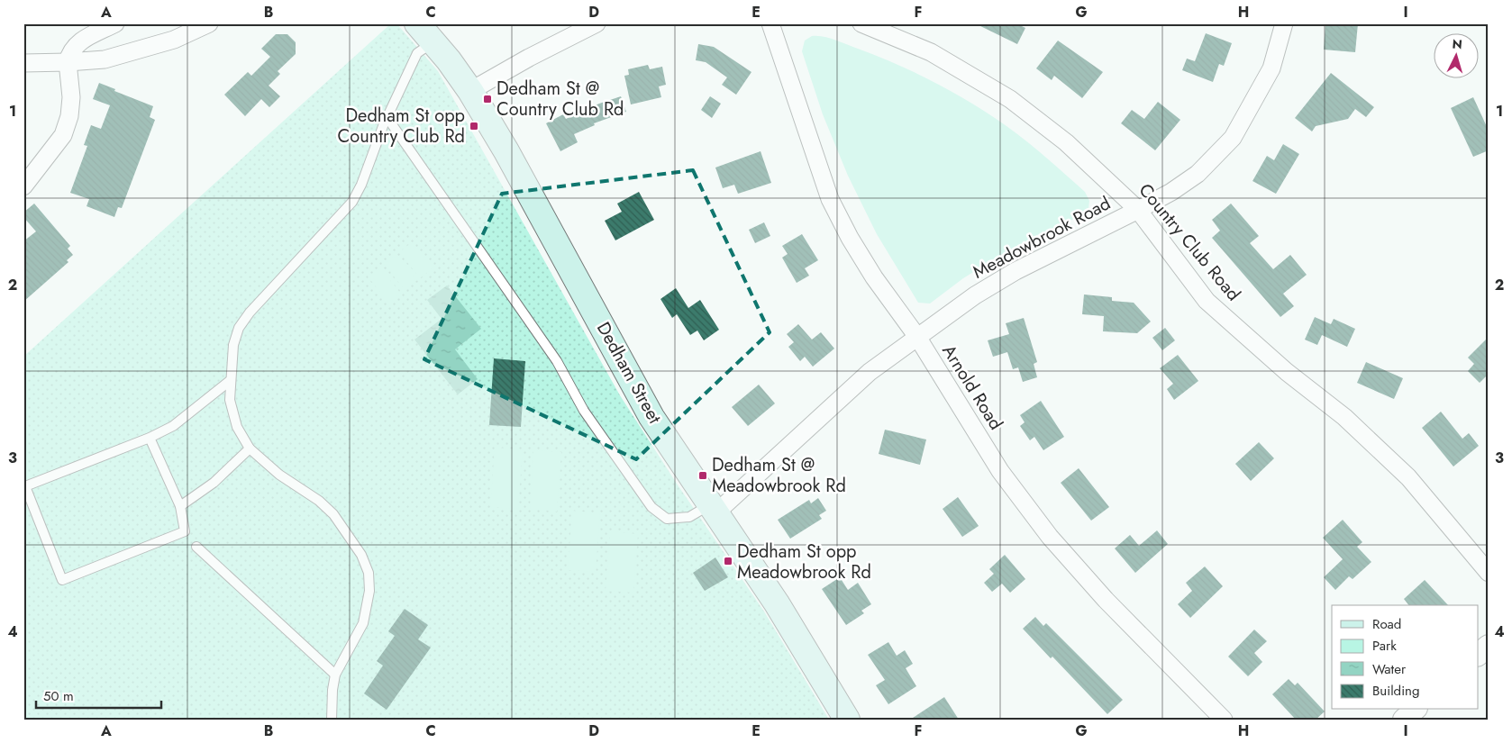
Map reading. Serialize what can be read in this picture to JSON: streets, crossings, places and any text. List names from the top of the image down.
{
  "streets": {
    "main road": ["Dedham Street"],
    "street": ["Meadowbrook Road", "Country Club Road", "Arnold Road"]
  },
  "crossings": [
    ["Meadowbrook Road", "Country Club Road"],
    ["Meadowbrook Road", "Dedham Street"],
    ["Meadowbrook Road", "Arnold Road"]
  ],
  "places": {
    "transit": [
      "Dedham St @ Country Club Rd",
      "Dedham St opp Country Club Rd",
      "Dedham St @ Meadowbrook Rd",
      "Dedham St opp Meadowbrook Rd"
    ]
  },
  "legend": [
    "Road",
    "Park",
    "Water",
    "Building"
  ],
  "scale_bar": "50 m",
  "north": "top",
  "grid": {
    "columns": [
      "A",
      "B",
      "C",
      "D",
      "E",
      "F",
      "G",
      "H",
      "I"
    ],
    "rows": [
      "1",
      "2",
      "3",
      "4"
    ]
  }
}
